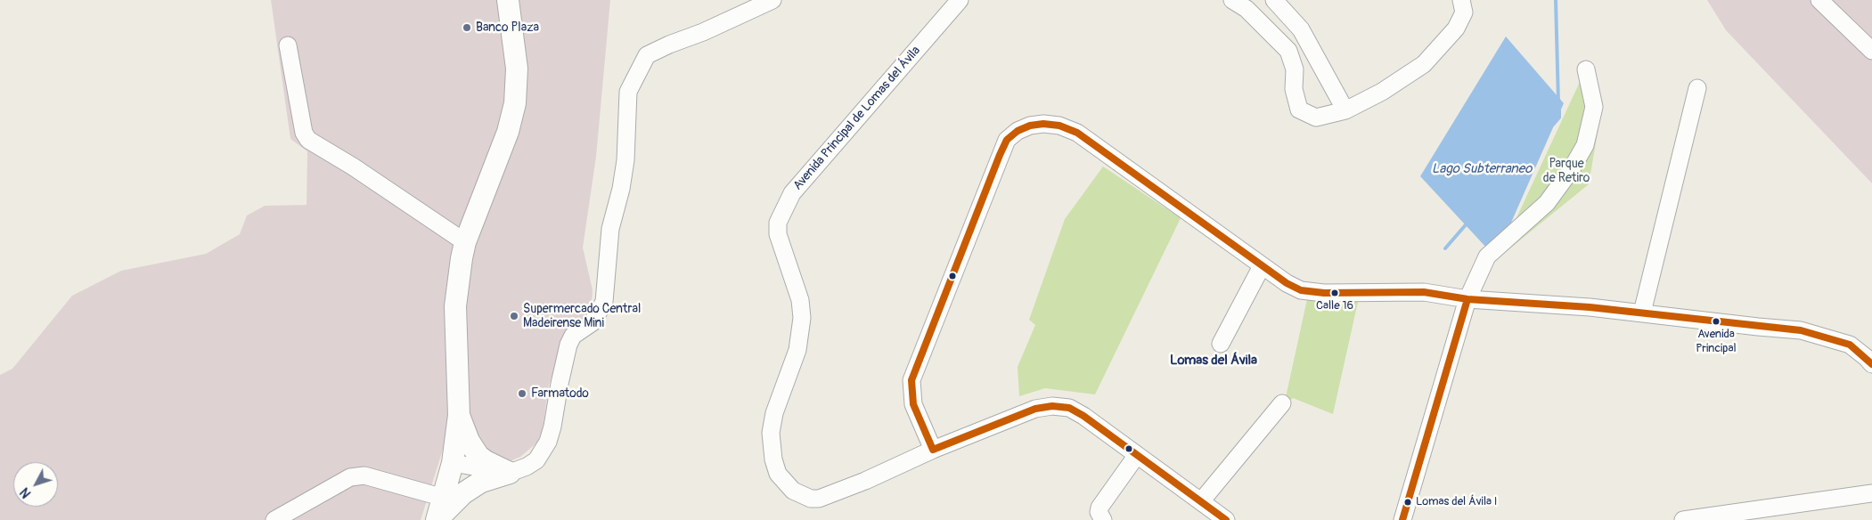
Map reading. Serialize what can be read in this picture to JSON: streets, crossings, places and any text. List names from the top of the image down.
{
  "streets": {
    "street": ["Avenida Principal de Lomas del Ávila"]
  },
  "districts": ["Lomas del Ávila"],
  "water": ["Lago Subterraneo"],
  "parks": ["Parque de Retiro"],
  "places": [
    "Banco Plaza",
    "Calle 16",
    "Supermercado Central Madeirense Mini",
    "Avenida Principal",
    "Farmatodo",
    "Lomas del Ávila I"
  ],
  "north": "bottom left"
}
